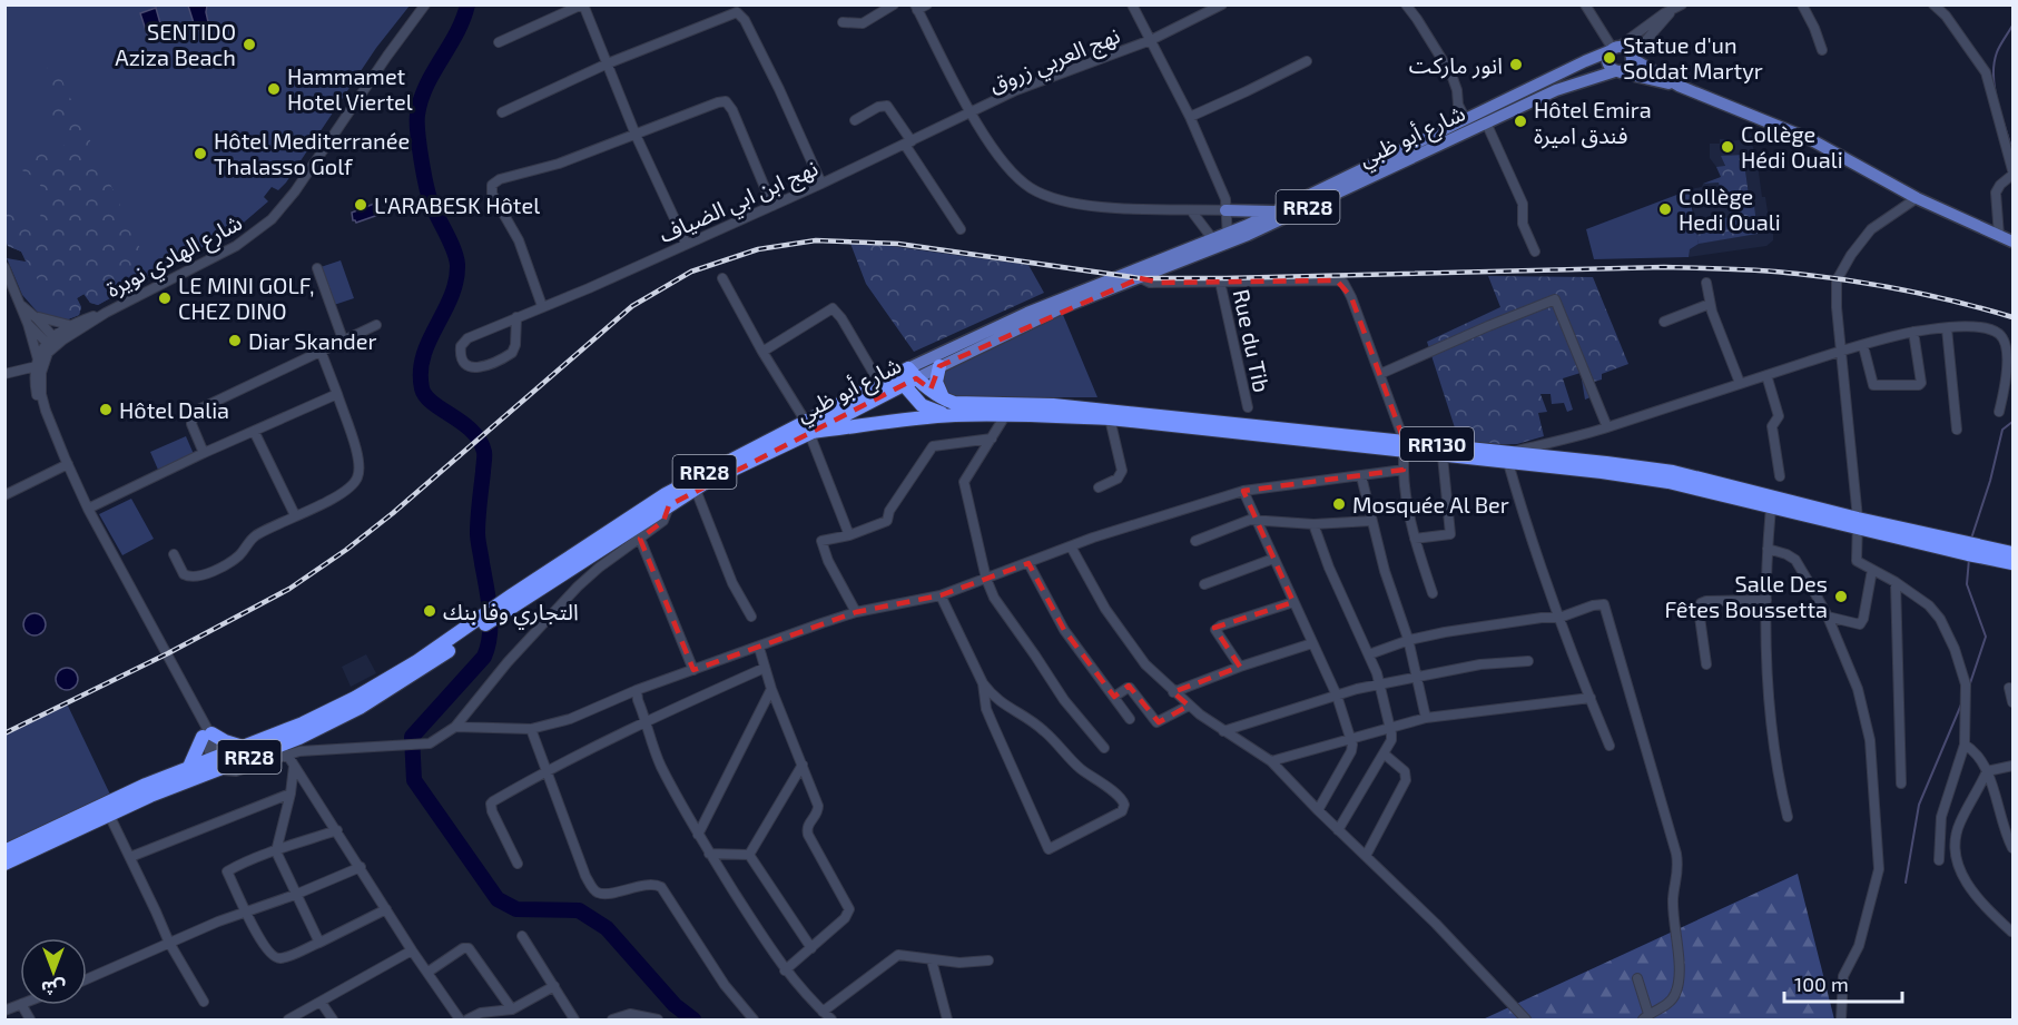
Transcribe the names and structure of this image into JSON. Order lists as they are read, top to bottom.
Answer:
{
  "streets": {
    "highway": ["شارع أبو ظبي", "RR28", "RR130"],
    "street": [
      "نهج العربي زروق",
      "نهج ابن ابي الضياف",
      "شارع الهادي نويرة",
      "Rue du Tib"
    ]
  },
  "crossings": [
    ["نهج العربي زروق", "نهج ابن ابي الضياف"],
    ["شارع أبو ظبي", "RR28"],
    ["شارع أبو ظبي", "RR130"]
  ],
  "places": [
    "SENTIDO Aziza Beach",
    "Statue d'un Soldat Martyr",
    "انور ماركت",
    "Hammamet Hotel Viertel",
    "Hôtel Emira فندق اميرة",
    "Collège Hédi Ouali",
    "Hôtel Mediterranée Thalasso Golf",
    "L'ARABESK Hôtel",
    "Collège Hedi Ouali",
    "LE MINI GOLF, CHEZ DINO",
    "Diar Skander",
    "Hôtel Dalia",
    "Mosquée Al Ber",
    "Salle Des Fêtes Boussetta",
    "التجاري وفا بنك"
  ],
  "scale_bar": "100 m",
  "north": "bottom"
}
